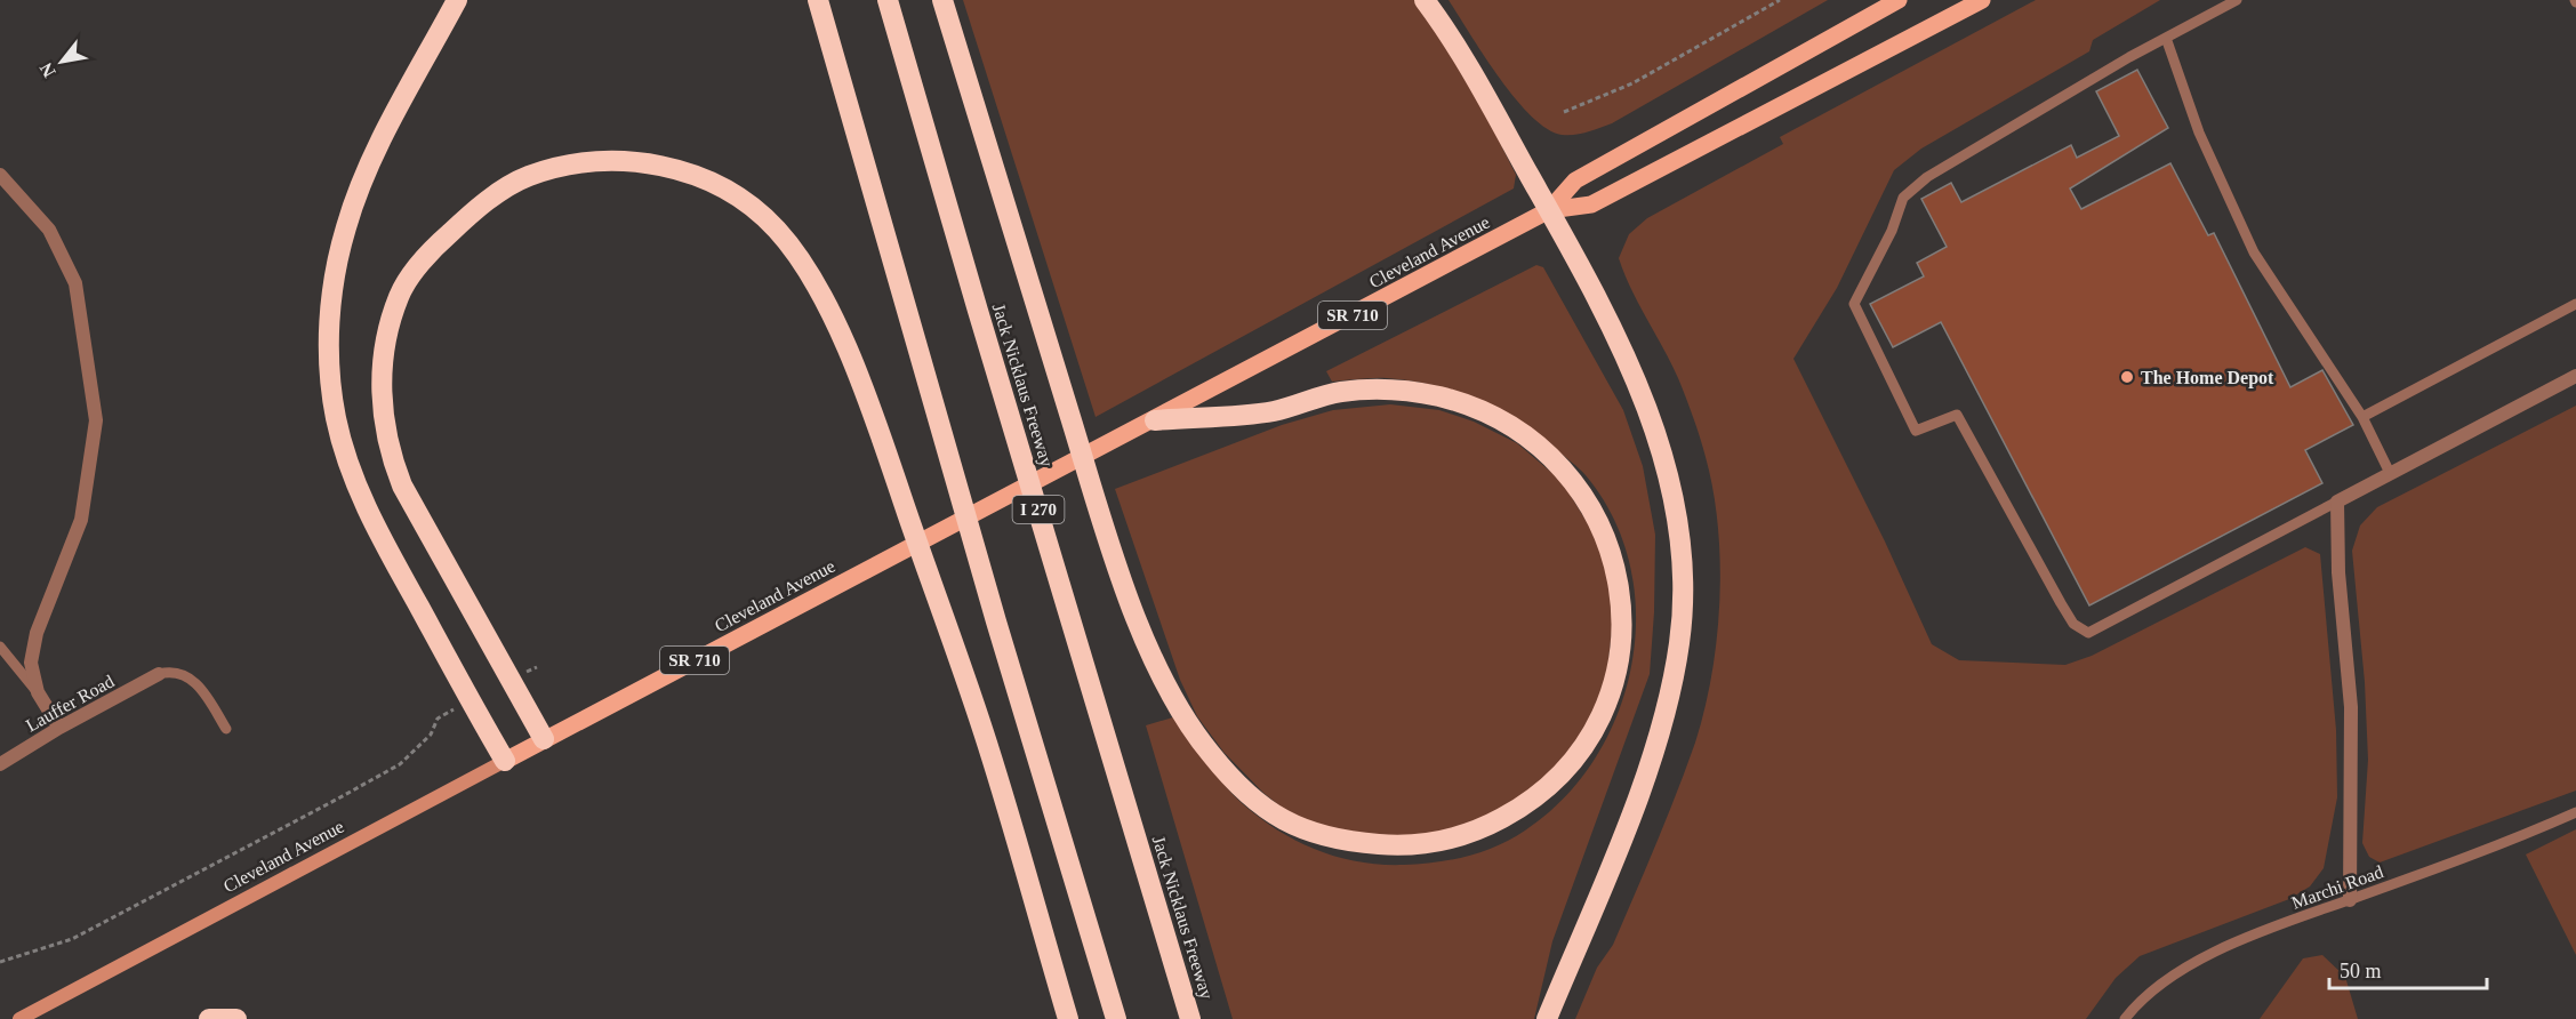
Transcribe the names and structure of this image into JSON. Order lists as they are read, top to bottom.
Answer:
{
  "streets": {
    "highway": ["Jack Nicklaus Freeway", "I 270"],
    "main road": ["Cleveland Avenue", "SR 710"],
    "street": ["Lauffer Road"],
    "lane": ["Marchi Road"]
  },
  "places": ["The Home Depot"],
  "scale_bar": "50 m",
  "north": "bottom left"
}
